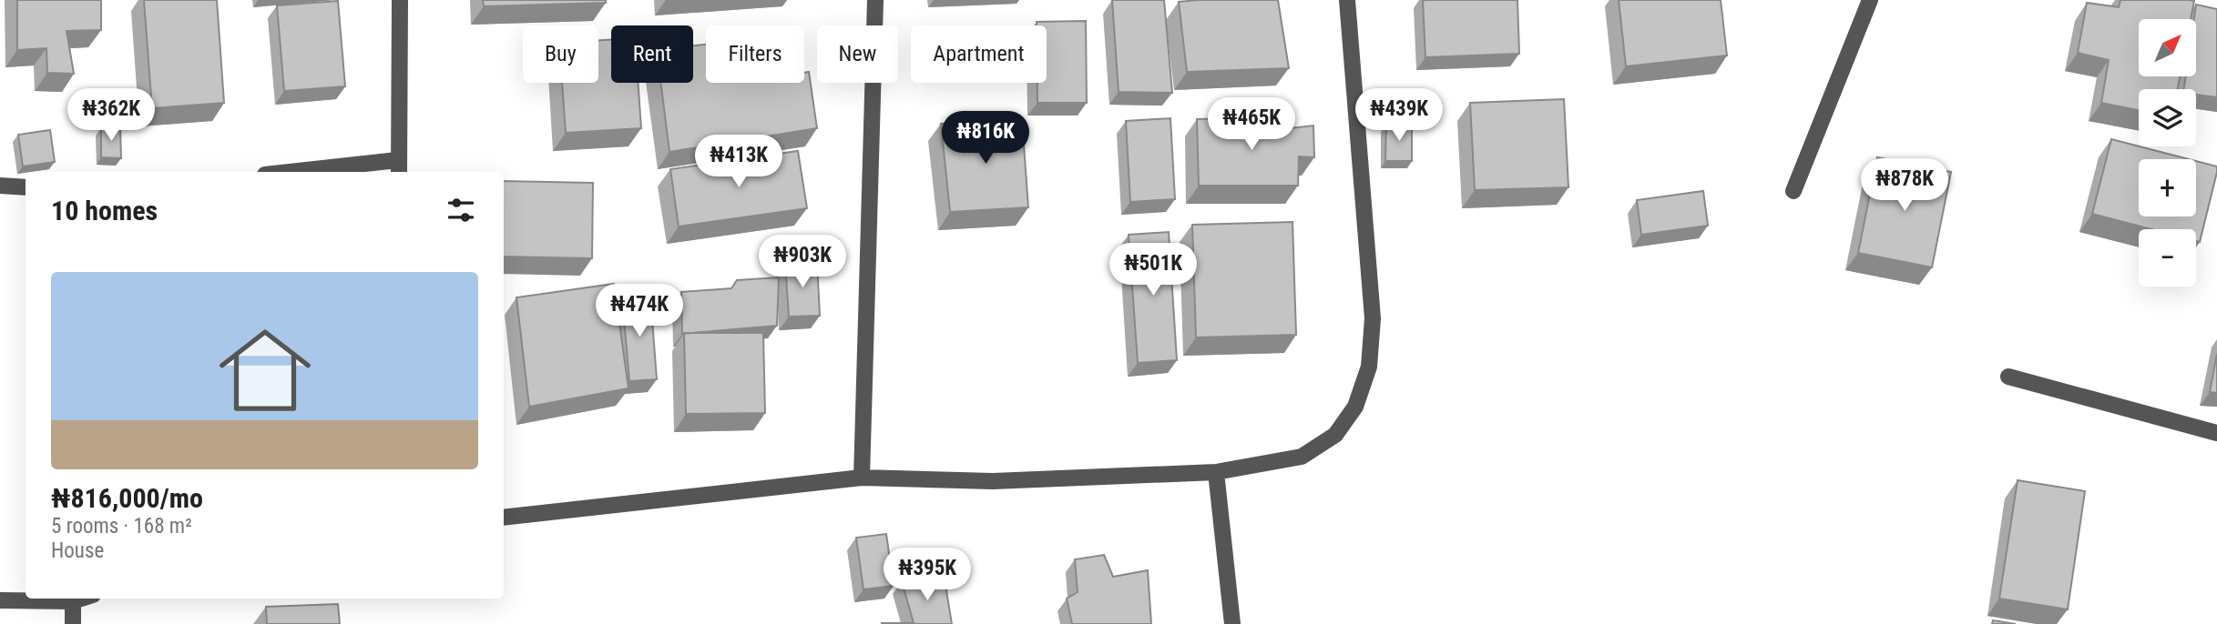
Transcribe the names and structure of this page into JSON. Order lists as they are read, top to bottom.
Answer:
{
  "north": "top right",
  "page": {
    "map_buttons": ["+", "−"],
    "chip": [
      "Buy",
      "Rent",
      "Filters",
      "New",
      "Apartment"
    ],
    "price": [
      "₦362K",
      "₦439K",
      "₦465K",
      "₦816K",
      "₦413K",
      "₦878K",
      "₦903K",
      "₦501K",
      "₦474K",
      "₦395K"
    ],
    "heading": "10 homes",
    "list": [
      {
        "name": "₦816,000/mo",
        "note": "5 rooms · 168 m² · House"
      }
    ]
  }
}
